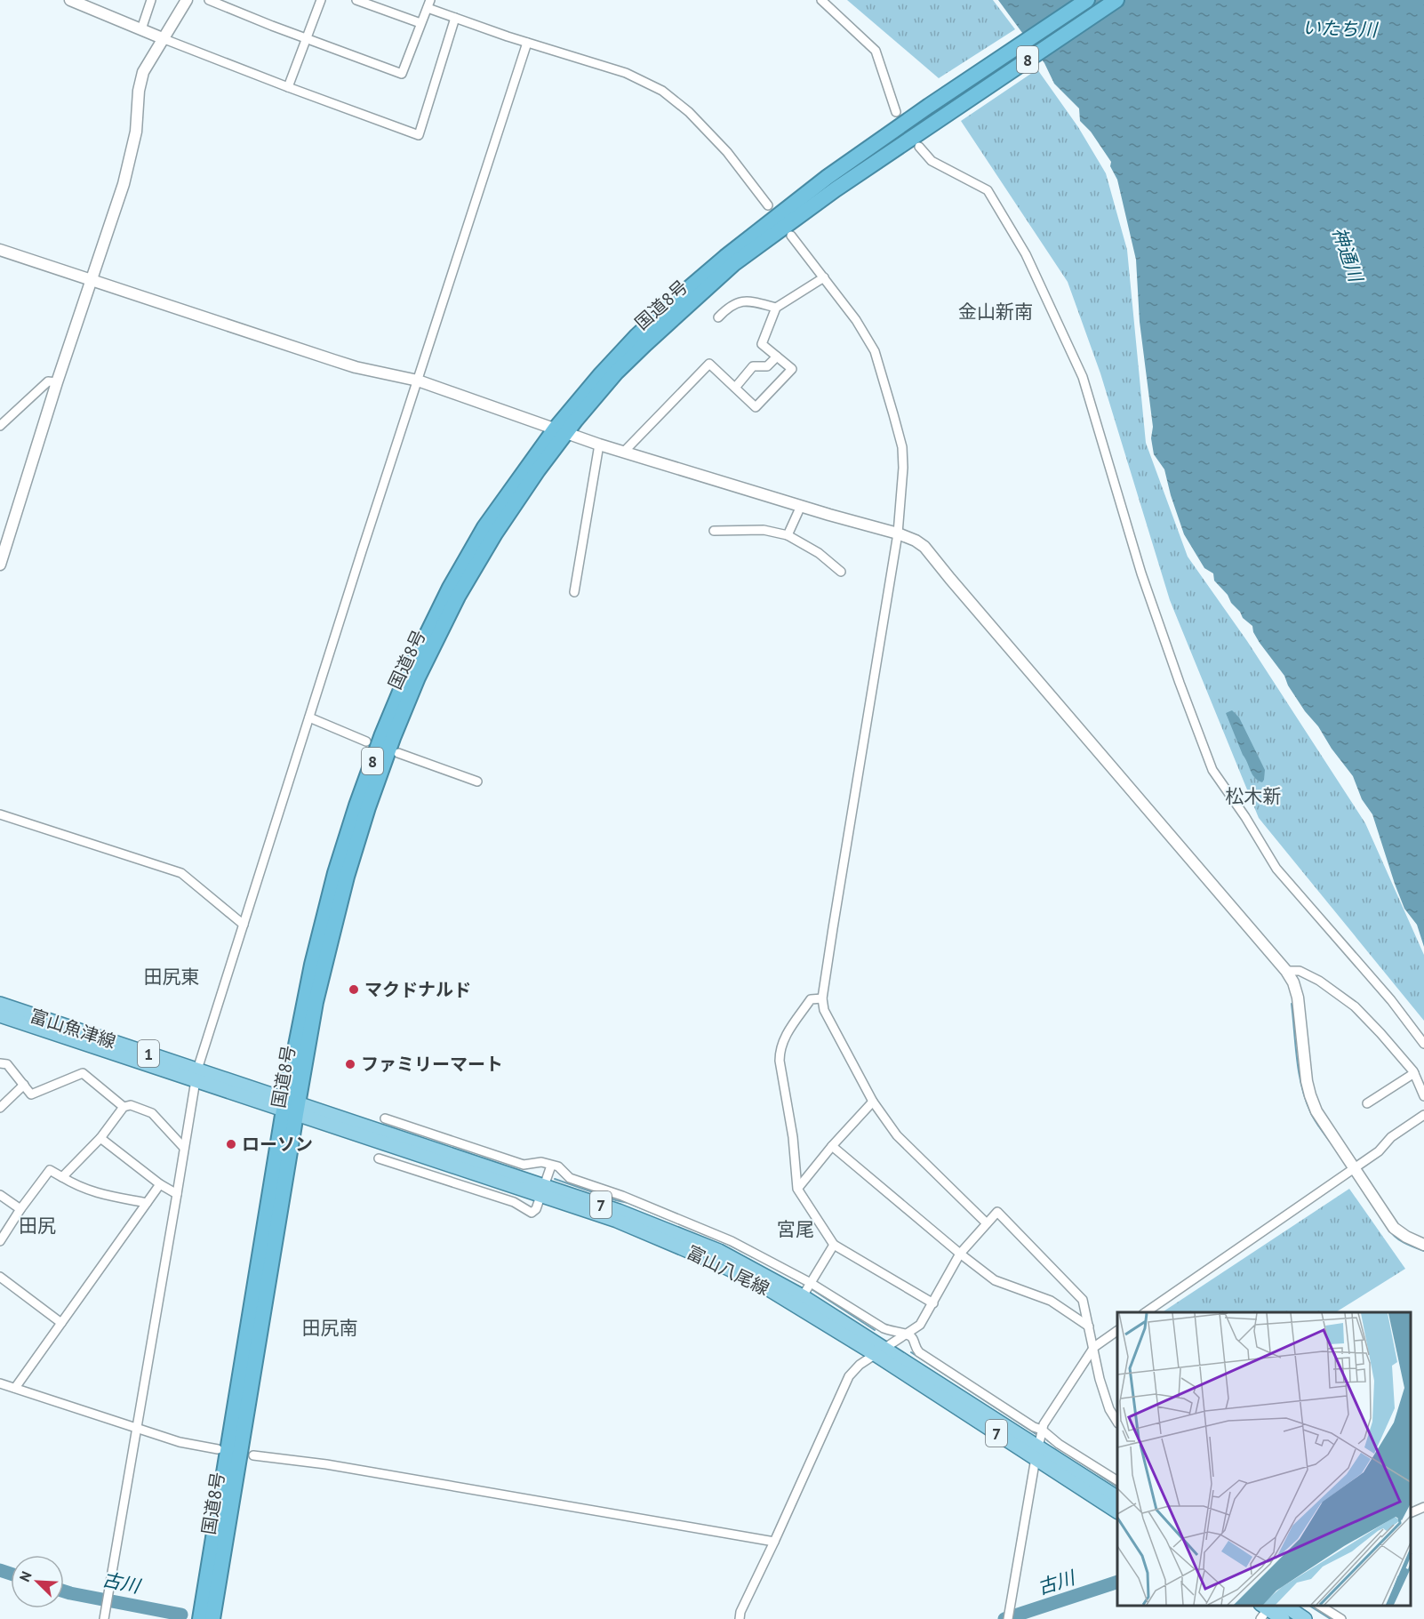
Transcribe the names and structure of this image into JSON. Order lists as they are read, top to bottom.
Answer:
{
  "streets": {
    "highway": ["8", "国道8号"],
    "main road": [
      "富山魚津線",
      "1",
      "7",
      "富山八尾線"
    ]
  },
  "crossings": [
    ["国道8号", "富山魚津線"],
    ["国道8号", "富山八尾線"],
    ["富山魚津線", "富山八尾線"]
  ],
  "districts": [
    "金山新南",
    "松木新",
    "田尻東",
    "田尻",
    "宮尾",
    "田尻南"
  ],
  "water": ["いたち川", "神通川", "古川"],
  "places": ["マクドナルド", "ファミリーマート", "ローソン"],
  "north": "top left"
}
